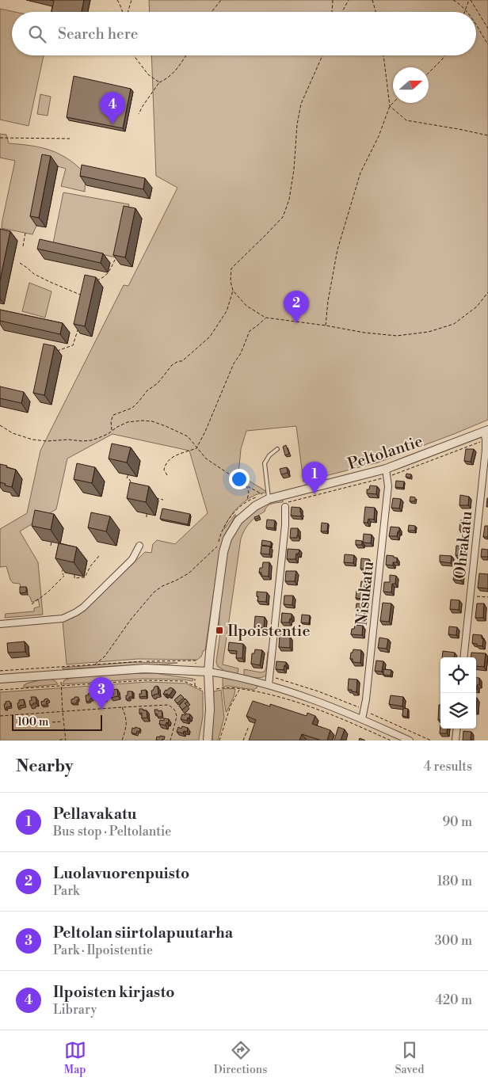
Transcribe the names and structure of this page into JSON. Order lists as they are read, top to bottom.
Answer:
{
  "streets": {
    "street": ["Peltolantie", "Ohrakatu", "Nisukatu"]
  },
  "crossings": [
    ["Peltolantie", "Ohrakatu"],
    ["Peltolantie", "Nisukatu"]
  ],
  "places": {
    "transit": ["Ilpoistentie"]
  },
  "scale_bar": "100 m",
  "north": "right",
  "page": {
    "search": "Search here",
    "pins": [
      "4",
      "2",
      "1",
      "3"
    ],
    "scale": "100 m",
    "heading": ["Nearby", "4 results"],
    "list": [
      {
        "mark": "1",
        "name": "Pellavakatu",
        "note": "Bus stop · Peltolantie",
        "value": "90 m"
      },
      {
        "mark": "2",
        "name": "Luolavuorenpuisto",
        "note": "Park",
        "value": "180 m"
      },
      {
        "mark": "3",
        "name": "Peltolan siirtolapuutarha",
        "note": "Park · Ilpoistentie",
        "value": "300 m"
      },
      {
        "mark": "4",
        "name": "Ilpoisten kirjasto",
        "note": "Library",
        "value": "420 m"
      }
    ],
    "nav": ["Map", "Directions", "Saved"]
  }
}
